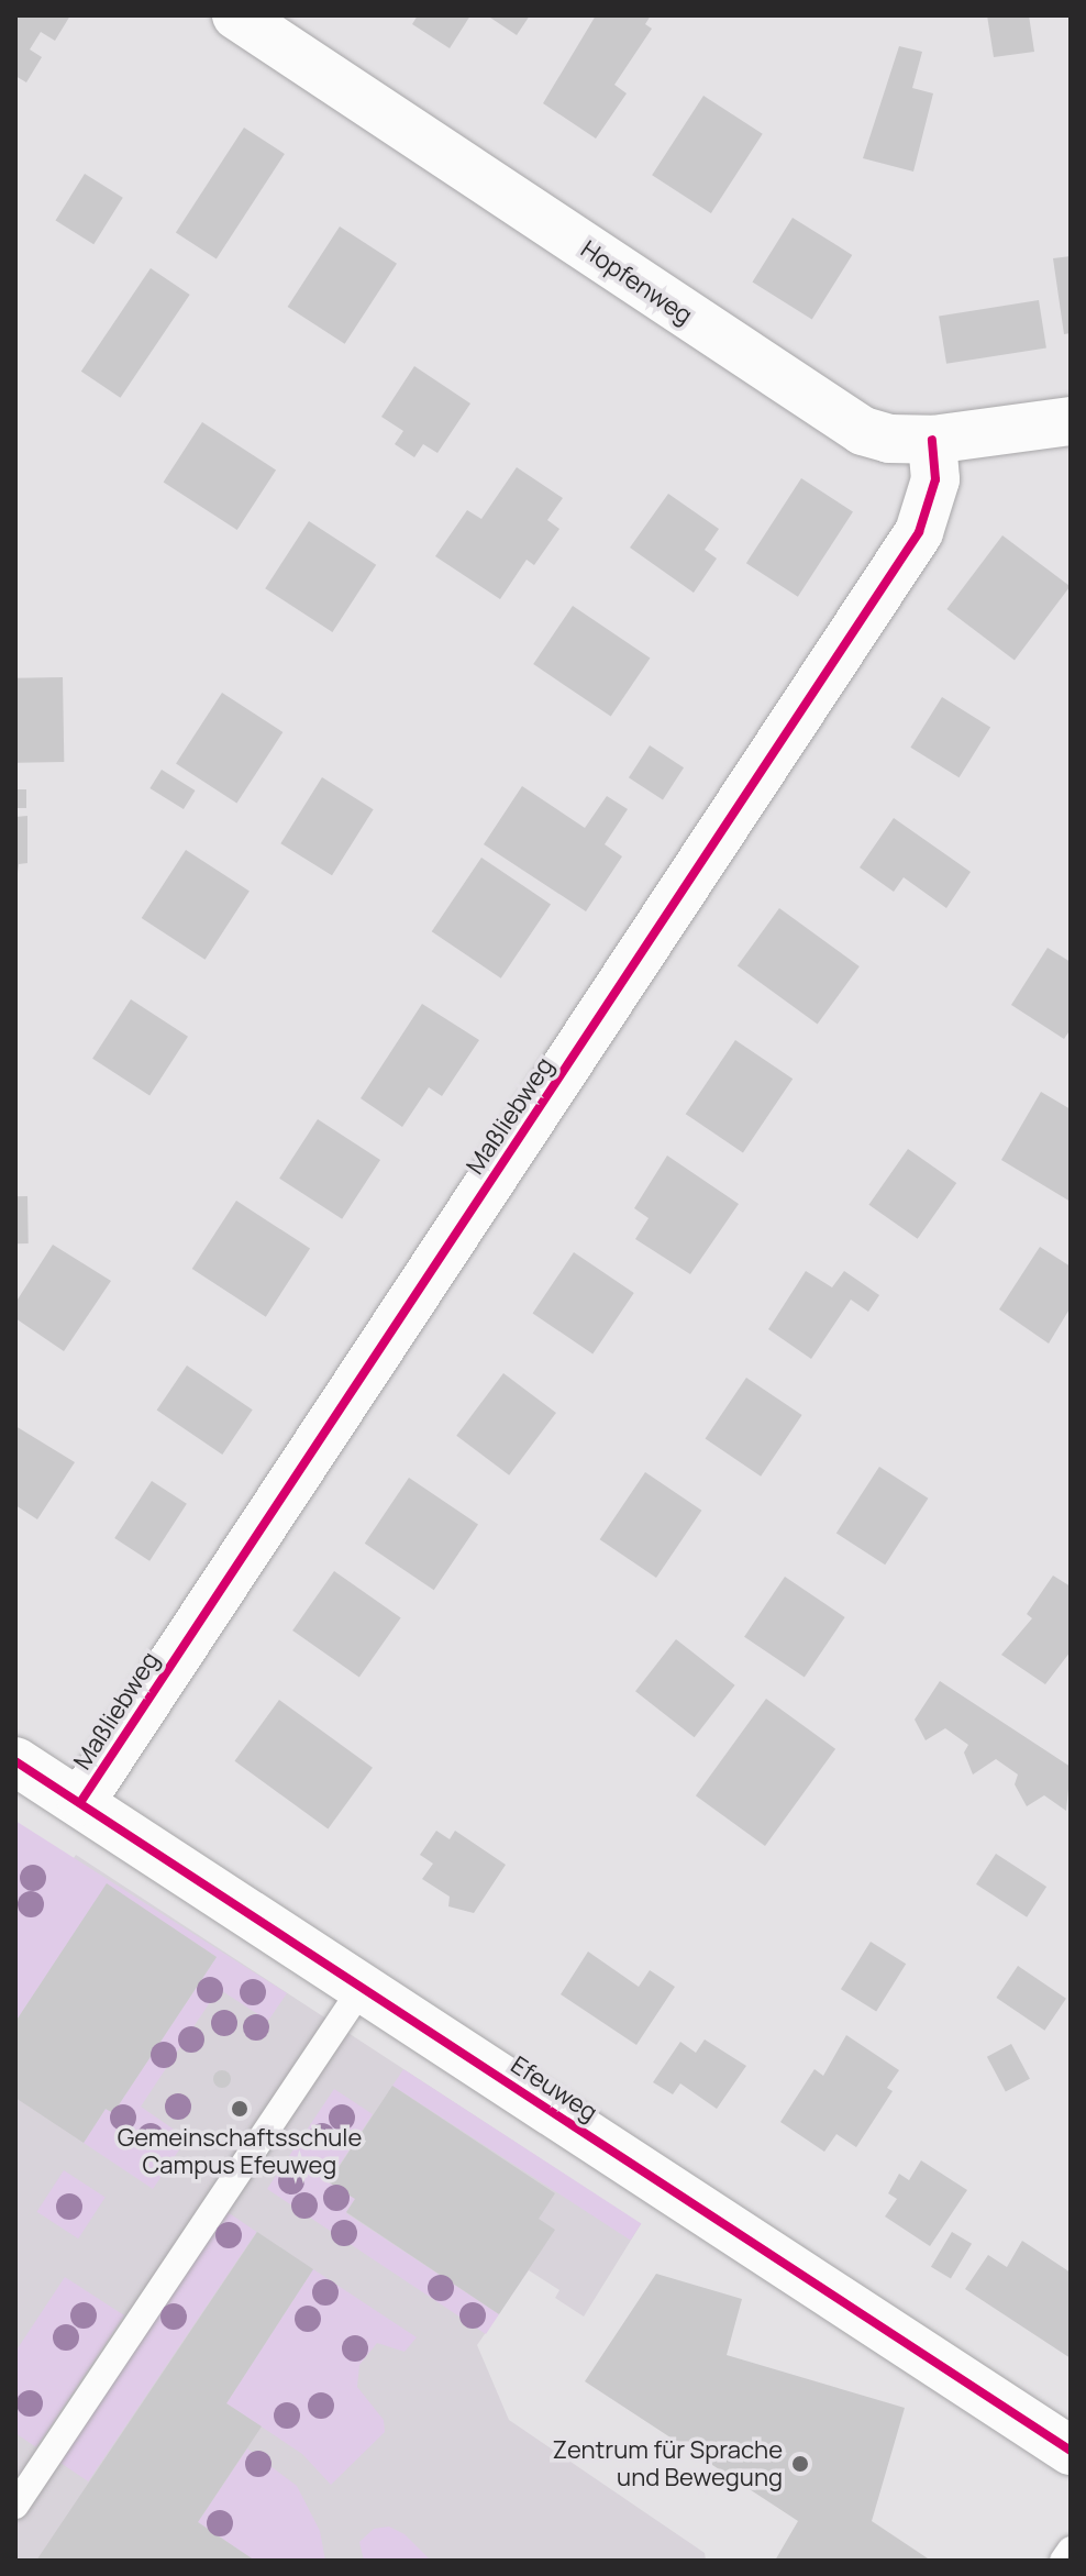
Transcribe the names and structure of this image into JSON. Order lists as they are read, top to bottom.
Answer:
{
  "streets": {
    "street": ["Hopfenweg", "Maßliebweg", "Efeuweg"]
  },
  "crossings": [
    ["Hopfenweg", "Maßliebweg"],
    ["Maßliebweg", "Efeuweg"]
  ],
  "places": ["Gemeinschaftsschule Campus Efeuweg", "Zentrum für Sprache und Bewegung"]
}
